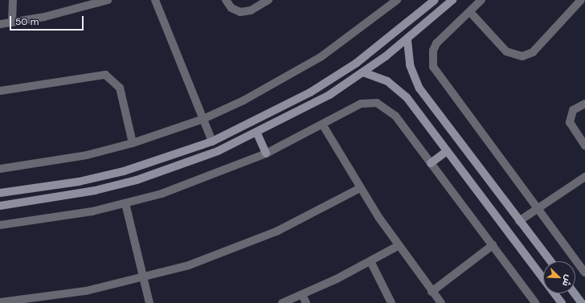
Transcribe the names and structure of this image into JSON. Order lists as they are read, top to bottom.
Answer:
{
  "scale_bar": "50 m",
  "north": "bottom right"
}
